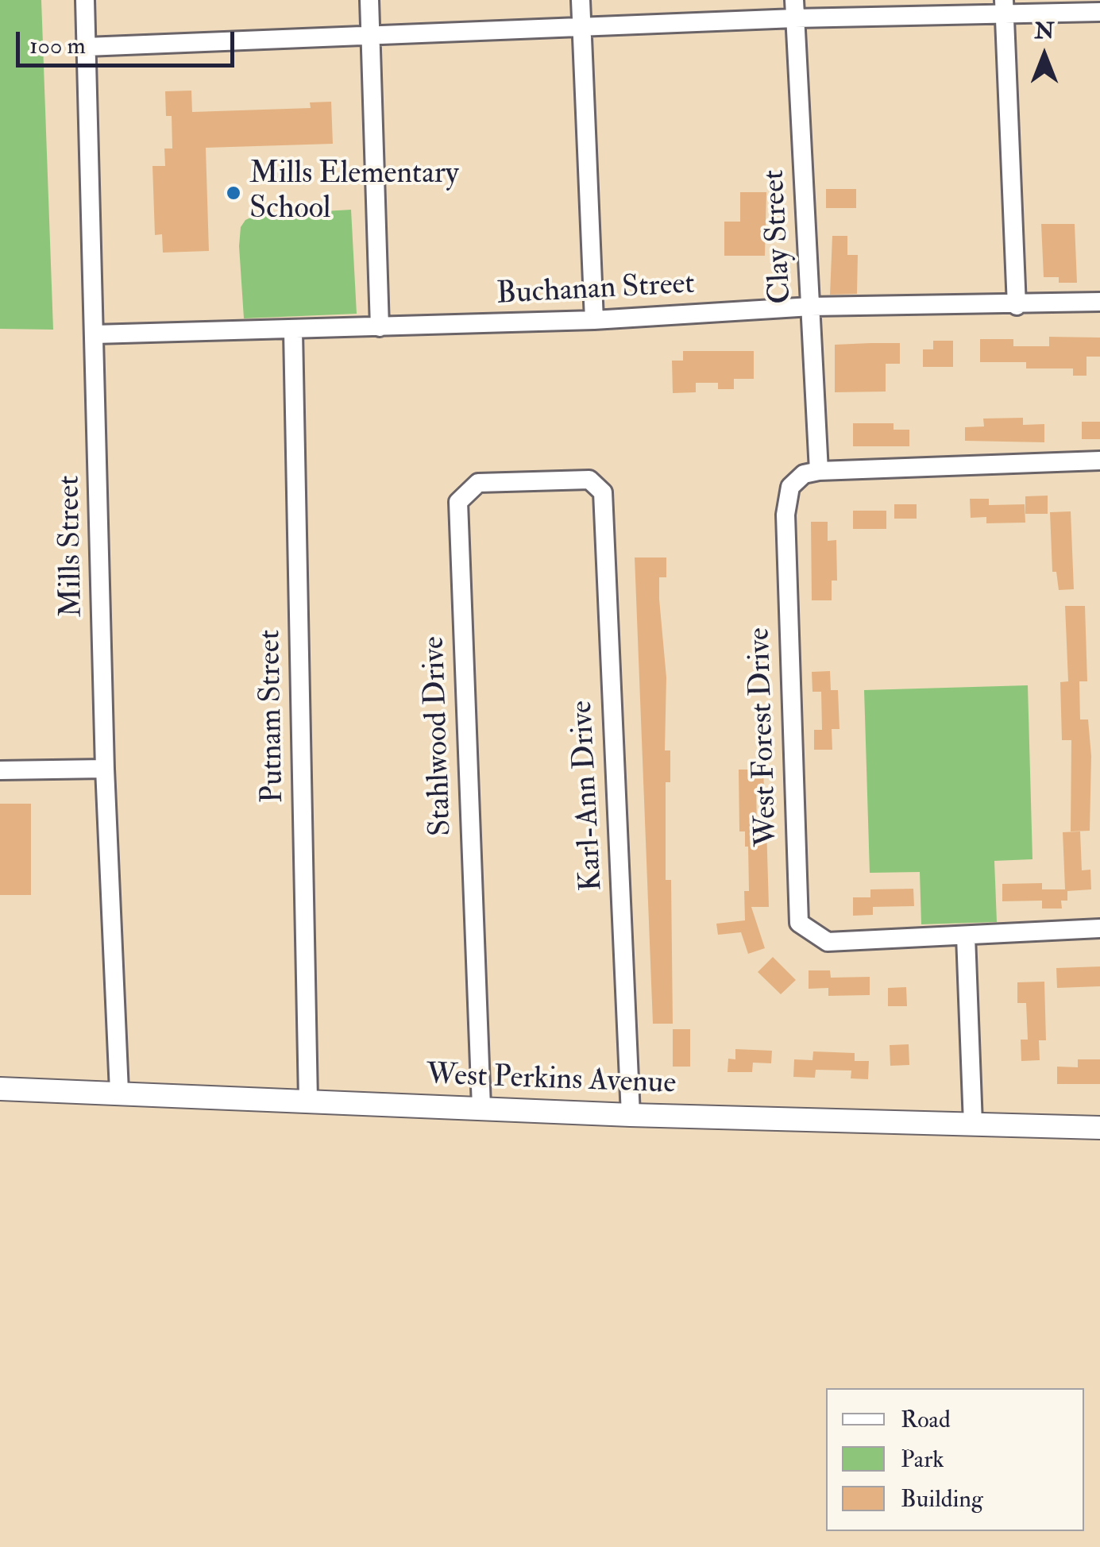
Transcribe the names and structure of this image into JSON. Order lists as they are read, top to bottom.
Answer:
{
  "streets": {
    "main road": ["West Perkins Avenue"],
    "street": [
      "Clay Street",
      "Buchanan Street",
      "Mills Street",
      "Putnam Street",
      "Stahlwood Drive",
      "West Forest Drive",
      "Karl-Ann Drive"
    ]
  },
  "crossings": [
    ["Clay Street", "Buchanan Street"],
    ["Clay Street", "West Forest Drive"],
    ["Buchanan Street", "Mills Street"],
    ["Buchanan Street", "Putnam Street"],
    ["Mills Street", "West Perkins Avenue"],
    ["Putnam Street", "West Perkins Avenue"],
    ["Stahlwood Drive", "Karl-Ann Drive"],
    ["Stahlwood Drive", "West Perkins Avenue"],
    ["Karl-Ann Drive", "West Perkins Avenue"]
  ],
  "places": ["Mills Elementary School"],
  "legend": ["Road", "Park", "Building"],
  "scale_bar": "100 m",
  "north": "top"
}
